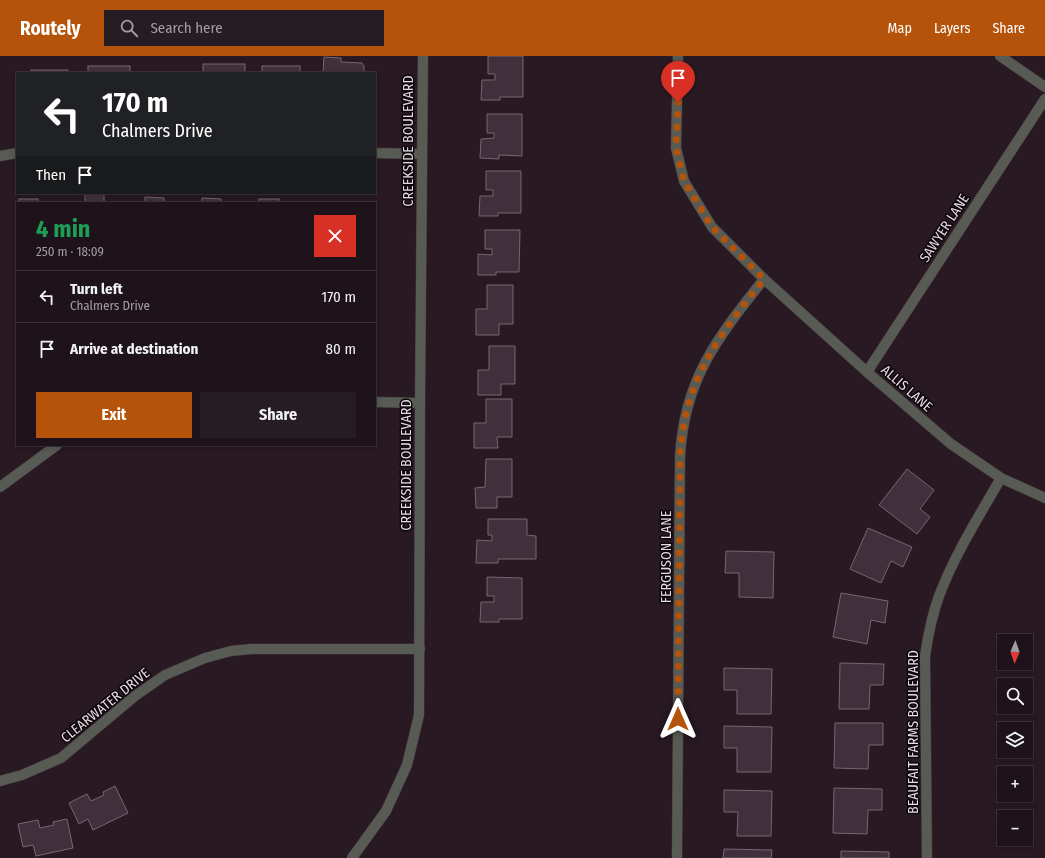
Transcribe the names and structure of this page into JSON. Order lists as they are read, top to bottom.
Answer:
{
  "streets": {
    "street": [
      "CREEKSIDE BOULEVARD",
      "SAWYER LANE",
      "ALLIS LANE",
      "FERGUSON LANE",
      "CLEARWATER DRIVE",
      "BEAUFAIT FARMS BOULEVARD"
    ]
  },
  "crossings": [
    ["CREEKSIDE BOULEVARD", "CLEARWATER DRIVE"],
    ["SAWYER LANE", "ALLIS LANE"],
    ["ALLIS LANE", "FERGUSON LANE"],
    ["ALLIS LANE", "BEAUFAIT FARMS BOULEVARD"]
  ],
  "north": "bottom",
  "page": {
    "header": "Routely",
    "search": "Search here",
    "nav": ["Map", "Layers", "Share"],
    "turn": ["170 m", "Chalmers Drive"],
    "then": "Then",
    "heading": ["4 min", "250 m · 18:09"],
    "list": [
      {
        "name": "Turn left",
        "note": "Chalmers Drive",
        "value": "170 m"
      },
      {
        "name": "Arrive at destination",
        "value": "80 m"
      }
    ],
    "buttons": ["Exit", "Share"],
    "map_buttons": ["+", "−"]
  }
}
